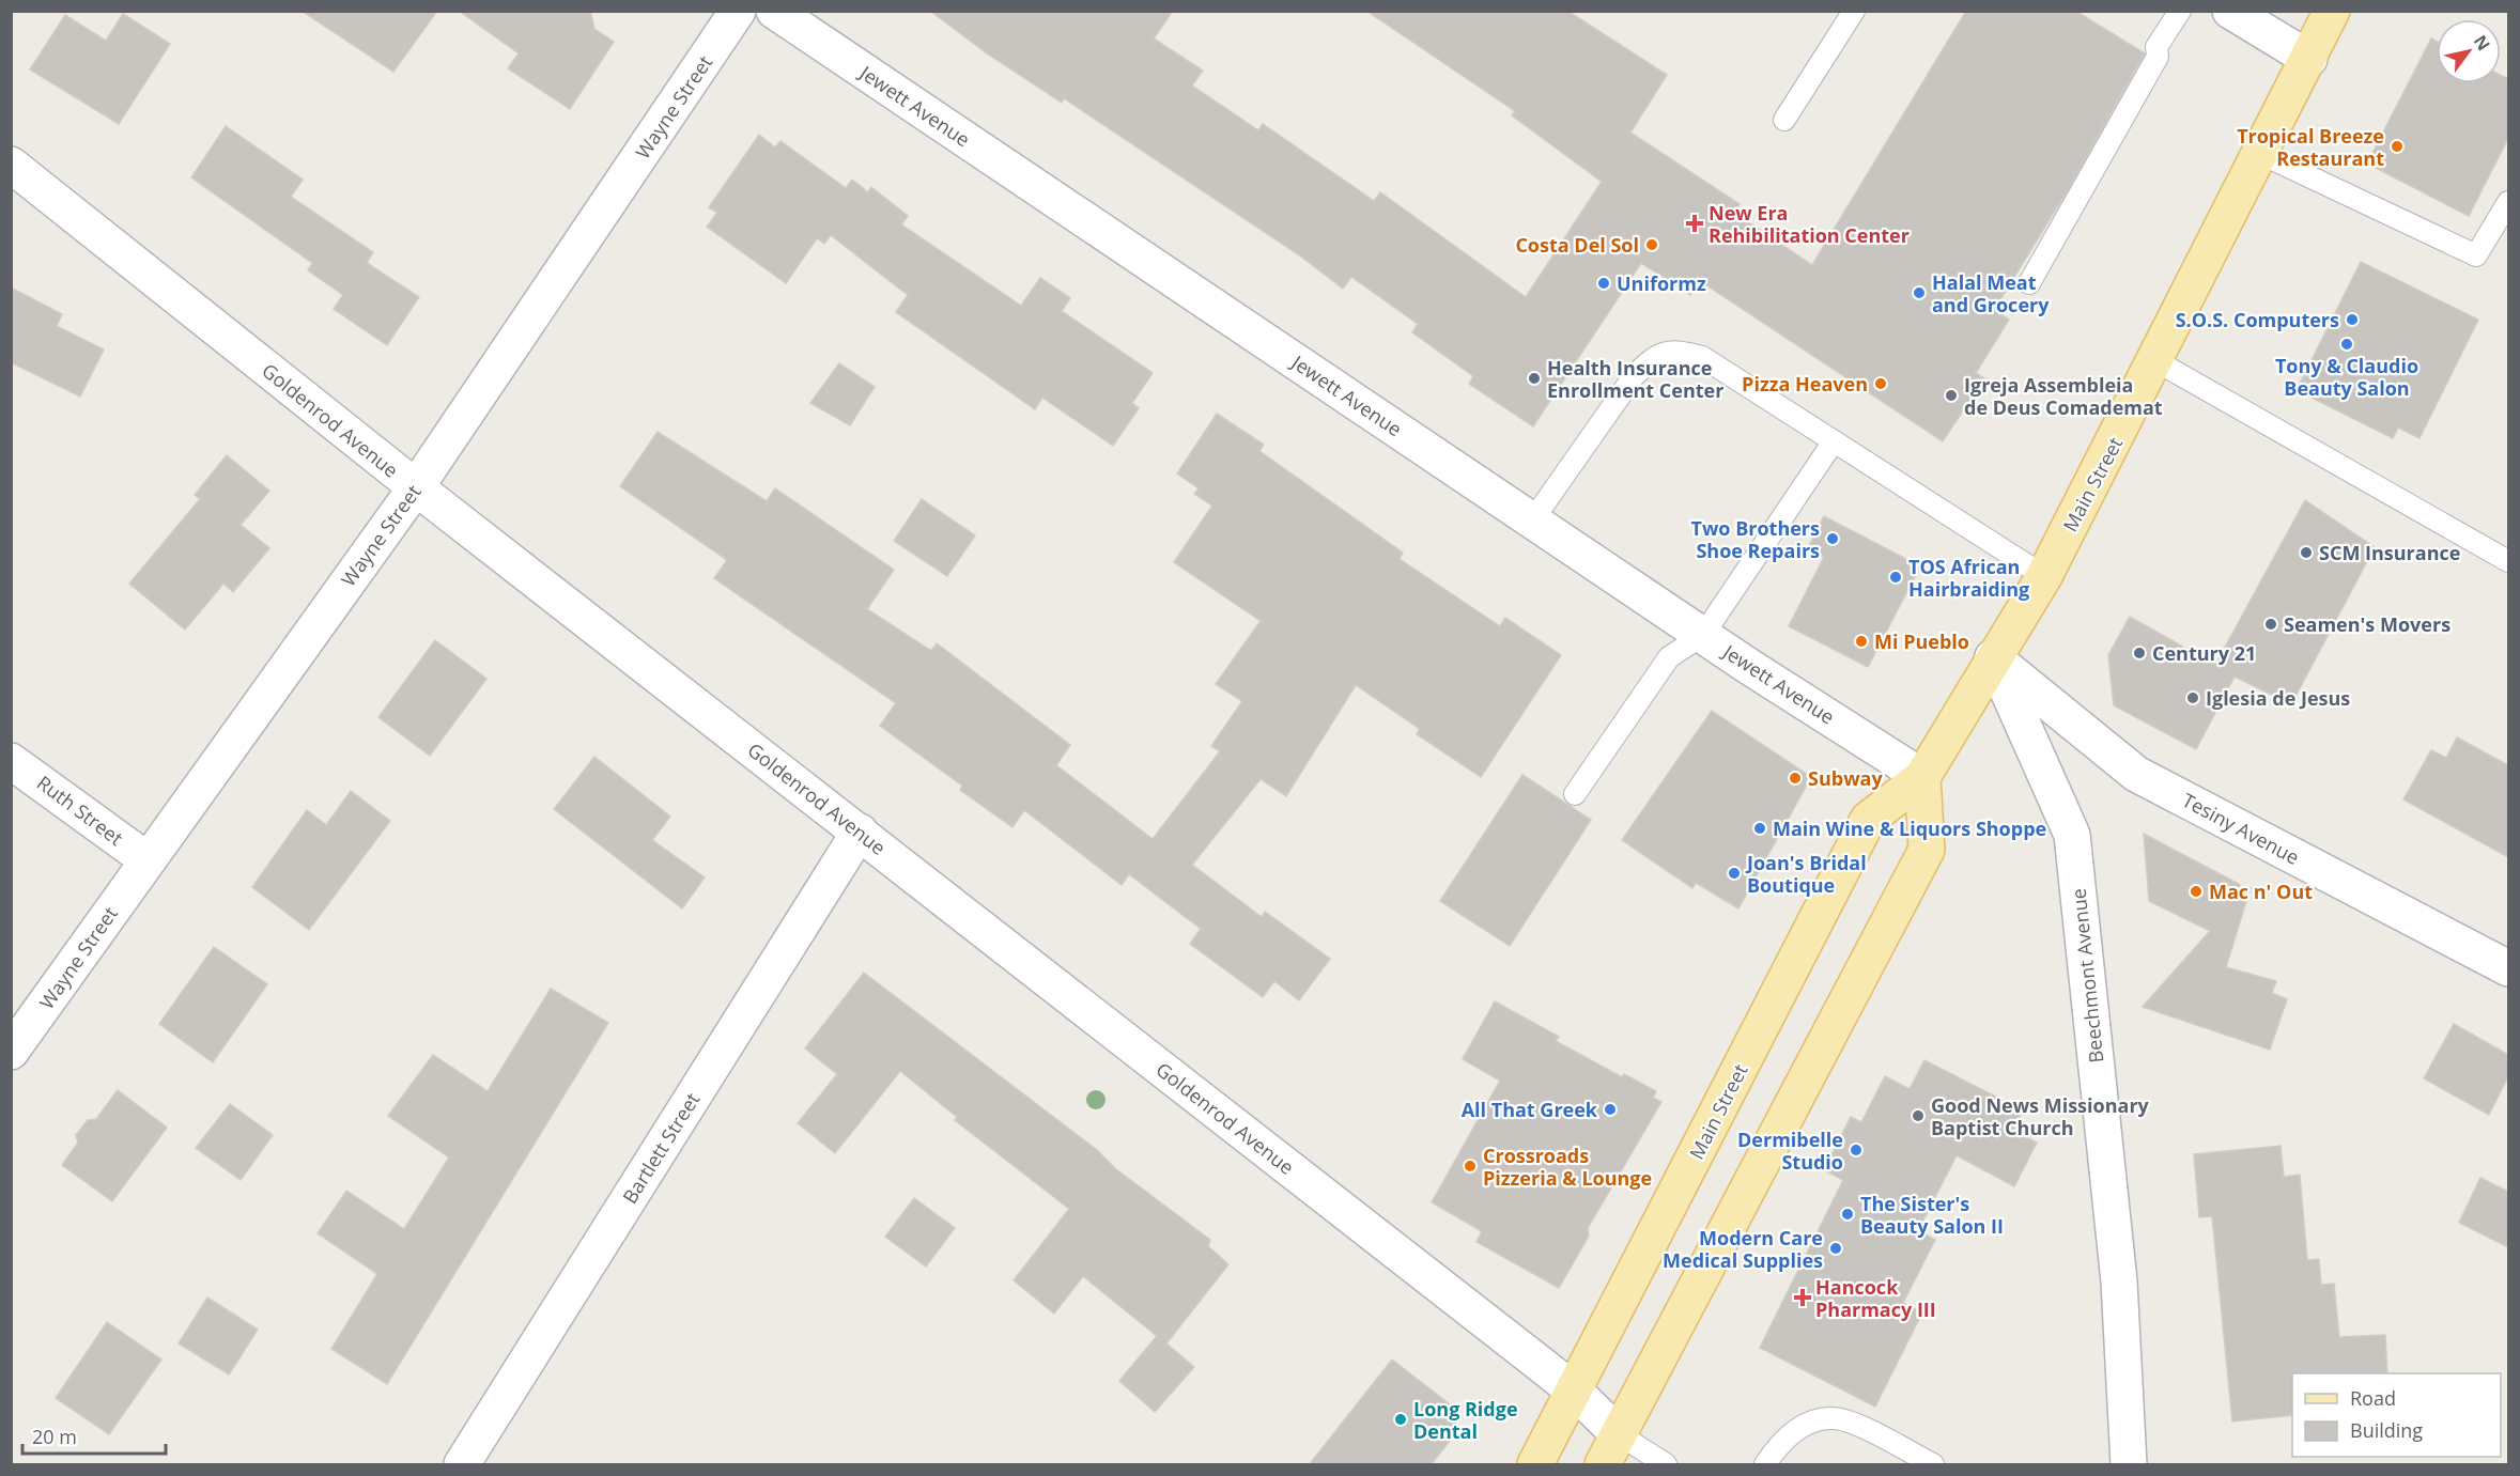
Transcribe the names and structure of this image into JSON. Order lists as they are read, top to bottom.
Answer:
{
  "streets": {
    "main road": ["Main Street"],
    "street": [
      "Jewett Avenue",
      "Wayne Street",
      "Goldenrod Avenue",
      "Ruth Street",
      "Tesiny Avenue",
      "Beechmont Avenue",
      "Bartlett Street"
    ]
  },
  "crossings": [
    ["Jewett Avenue", "Main Street"],
    ["Wayne Street", "Goldenrod Avenue"],
    ["Wayne Street", "Ruth Street"],
    ["Goldenrod Avenue", "Main Street"],
    ["Goldenrod Avenue", "Bartlett Street"],
    ["Main Street", "Tesiny Avenue"],
    ["Main Street", "Beechmont Avenue"],
    ["Tesiny Avenue", "Beechmont Avenue"]
  ],
  "places": {
    "other": [
      "Tropical Breeze Restaurant",
      "Costa Del Sol",
      "Uniformz",
      "Halal Meat and Grocery",
      "S.O.S. Computers",
      "Tony & Claudio Beauty Salon",
      "Health Insurance Enrollment Center",
      "Pizza Heaven",
      "Igreja Assembleia de Deus Comademat",
      "Two Brothers Shoe Repairs",
      "SCM Insurance",
      "TOS African Hairbraiding",
      "Seamen's Movers",
      "Mi Pueblo",
      "Century 21",
      "Iglesia de Jesus",
      "Subway",
      "Main Wine & Liquors Shoppe",
      "Joan's Bridal Boutique",
      "Mac n' Out",
      "All That Greek",
      "Good News Missionary Baptist Church",
      "Dermibelle Studio",
      "Crossroads Pizzeria & Lounge",
      "The Sister's Beauty Salon II",
      "Modern Care Medical Supplies",
      "Long Ridge Dental"
    ],
    "health": ["New Era Rehibilitation Center", "Hancock Pharmacy III"]
  },
  "legend": ["Road", "Building"],
  "scale_bar": "20 m",
  "north": "top right"
}
